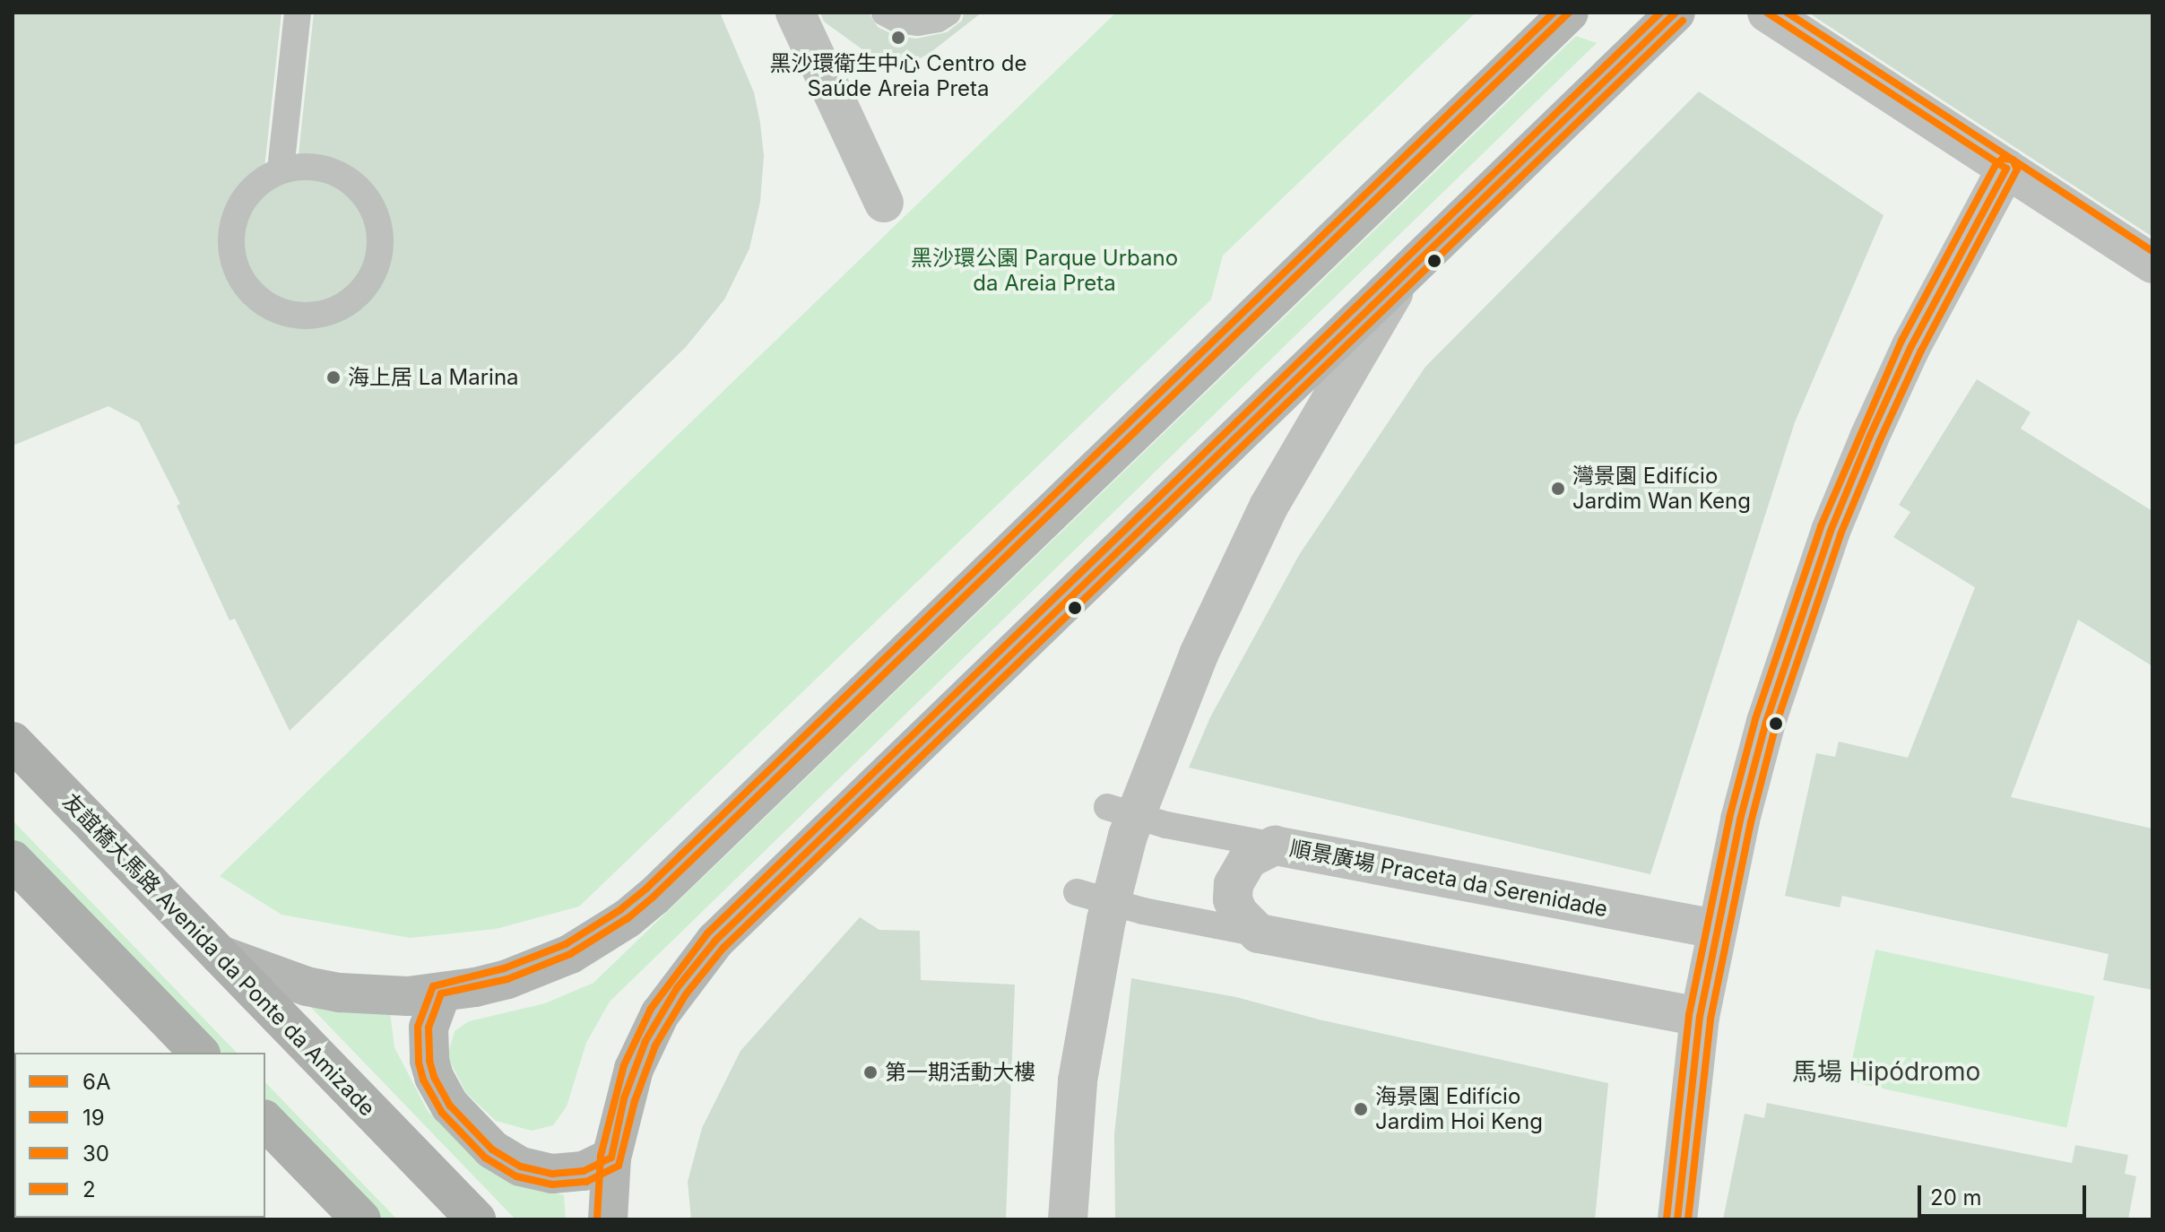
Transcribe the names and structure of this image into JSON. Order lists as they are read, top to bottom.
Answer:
{
  "streets": {
    "main road": ["友誼橋大馬路 Avenida da Ponte da Amizade"],
    "street": ["順景廣場 Praceta da Serenidade"]
  },
  "districts": ["馬場 Hipódromo"],
  "parks": ["黑沙環公園 Parque Urbano da Areia Preta"],
  "places": [
    "黑沙環衛生中心 Centro de Saúde Areia Preta",
    "海上居 La Marina",
    "灣景園 Edifício Jardim Wan Keng",
    "第一期活動大樓",
    "海景園 Edifício Jardim Hoi Keng"
  ],
  "lines": [
    "transit line 6A",
    "transit line 19",
    "transit line 30",
    "transit line 2"
  ],
  "legend": [
    "6A",
    "19",
    "30",
    "2"
  ],
  "scale_bar": "20 m"
}
